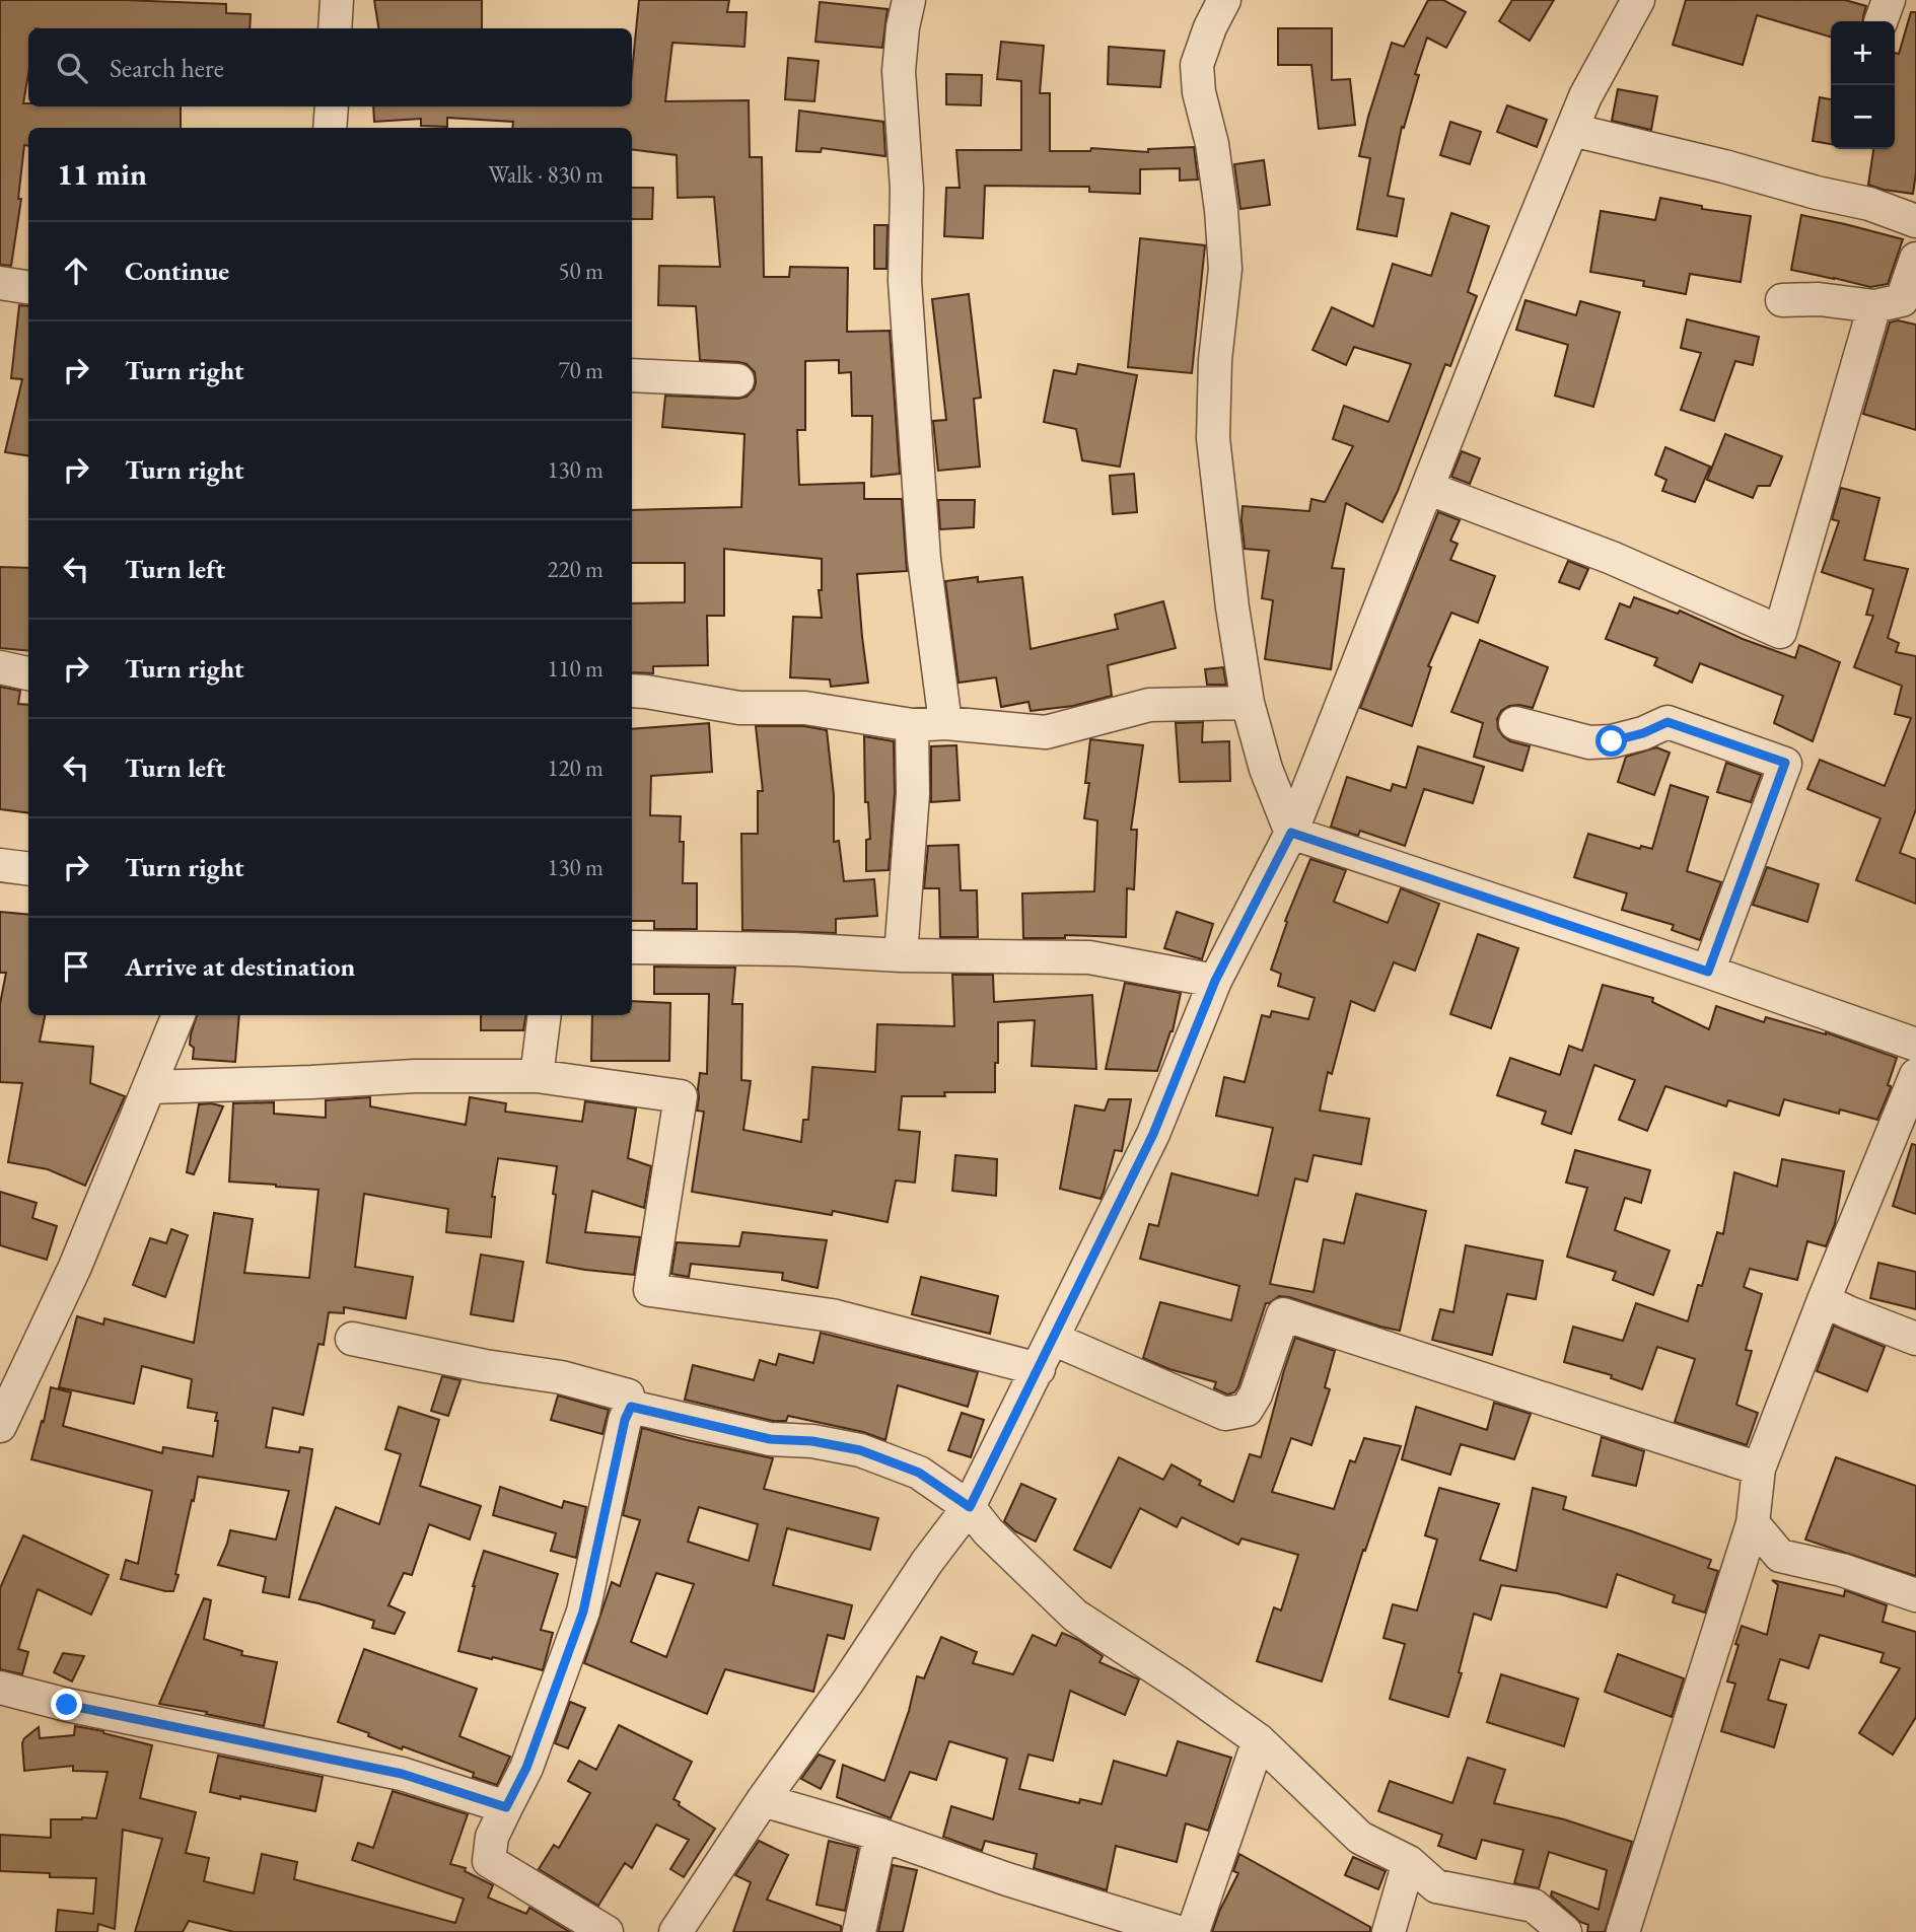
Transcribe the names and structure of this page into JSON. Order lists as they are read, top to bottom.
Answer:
{
  "page": {
    "map_buttons": ["+", "−"],
    "search": "Search here",
    "heading": ["11 min", "Walk · 830 m"],
    "list": [
      ["Continue", "50 m"],
      ["Turn right", "70 m"],
      ["Turn right", "130 m"],
      ["Turn left", "220 m"],
      ["Turn right", "110 m"],
      ["Turn left", "120 m"],
      ["Turn right", "130 m"],
      "Arrive at destination"
    ]
  }
}
